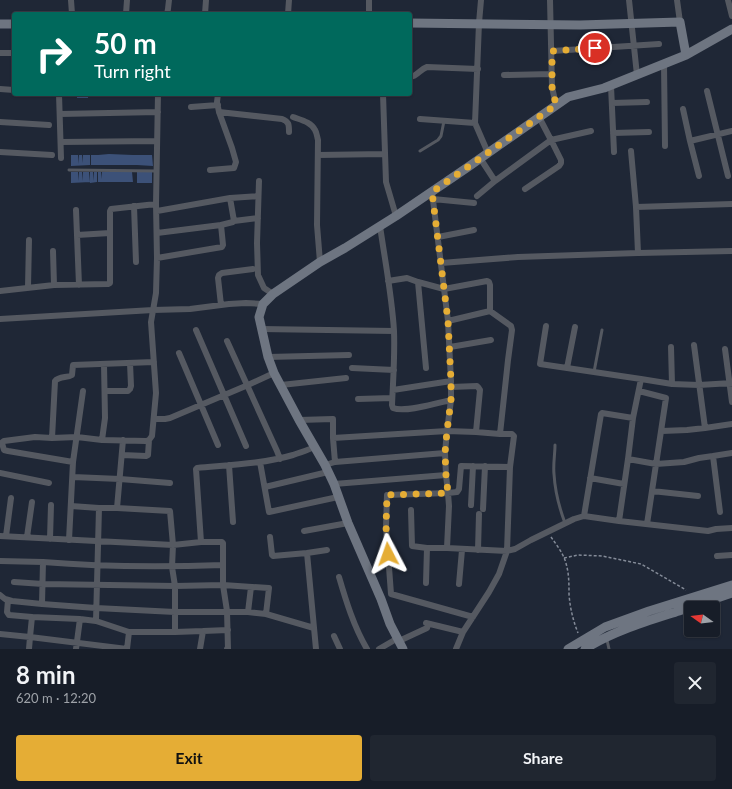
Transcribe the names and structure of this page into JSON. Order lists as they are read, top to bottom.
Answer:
{
  "north": "left",
  "page": {
    "turn": ["50 m", "Turn right"],
    "heading": ["8 min", "620 m · 12:20"],
    "buttons": ["Exit", "Share"]
  }
}
